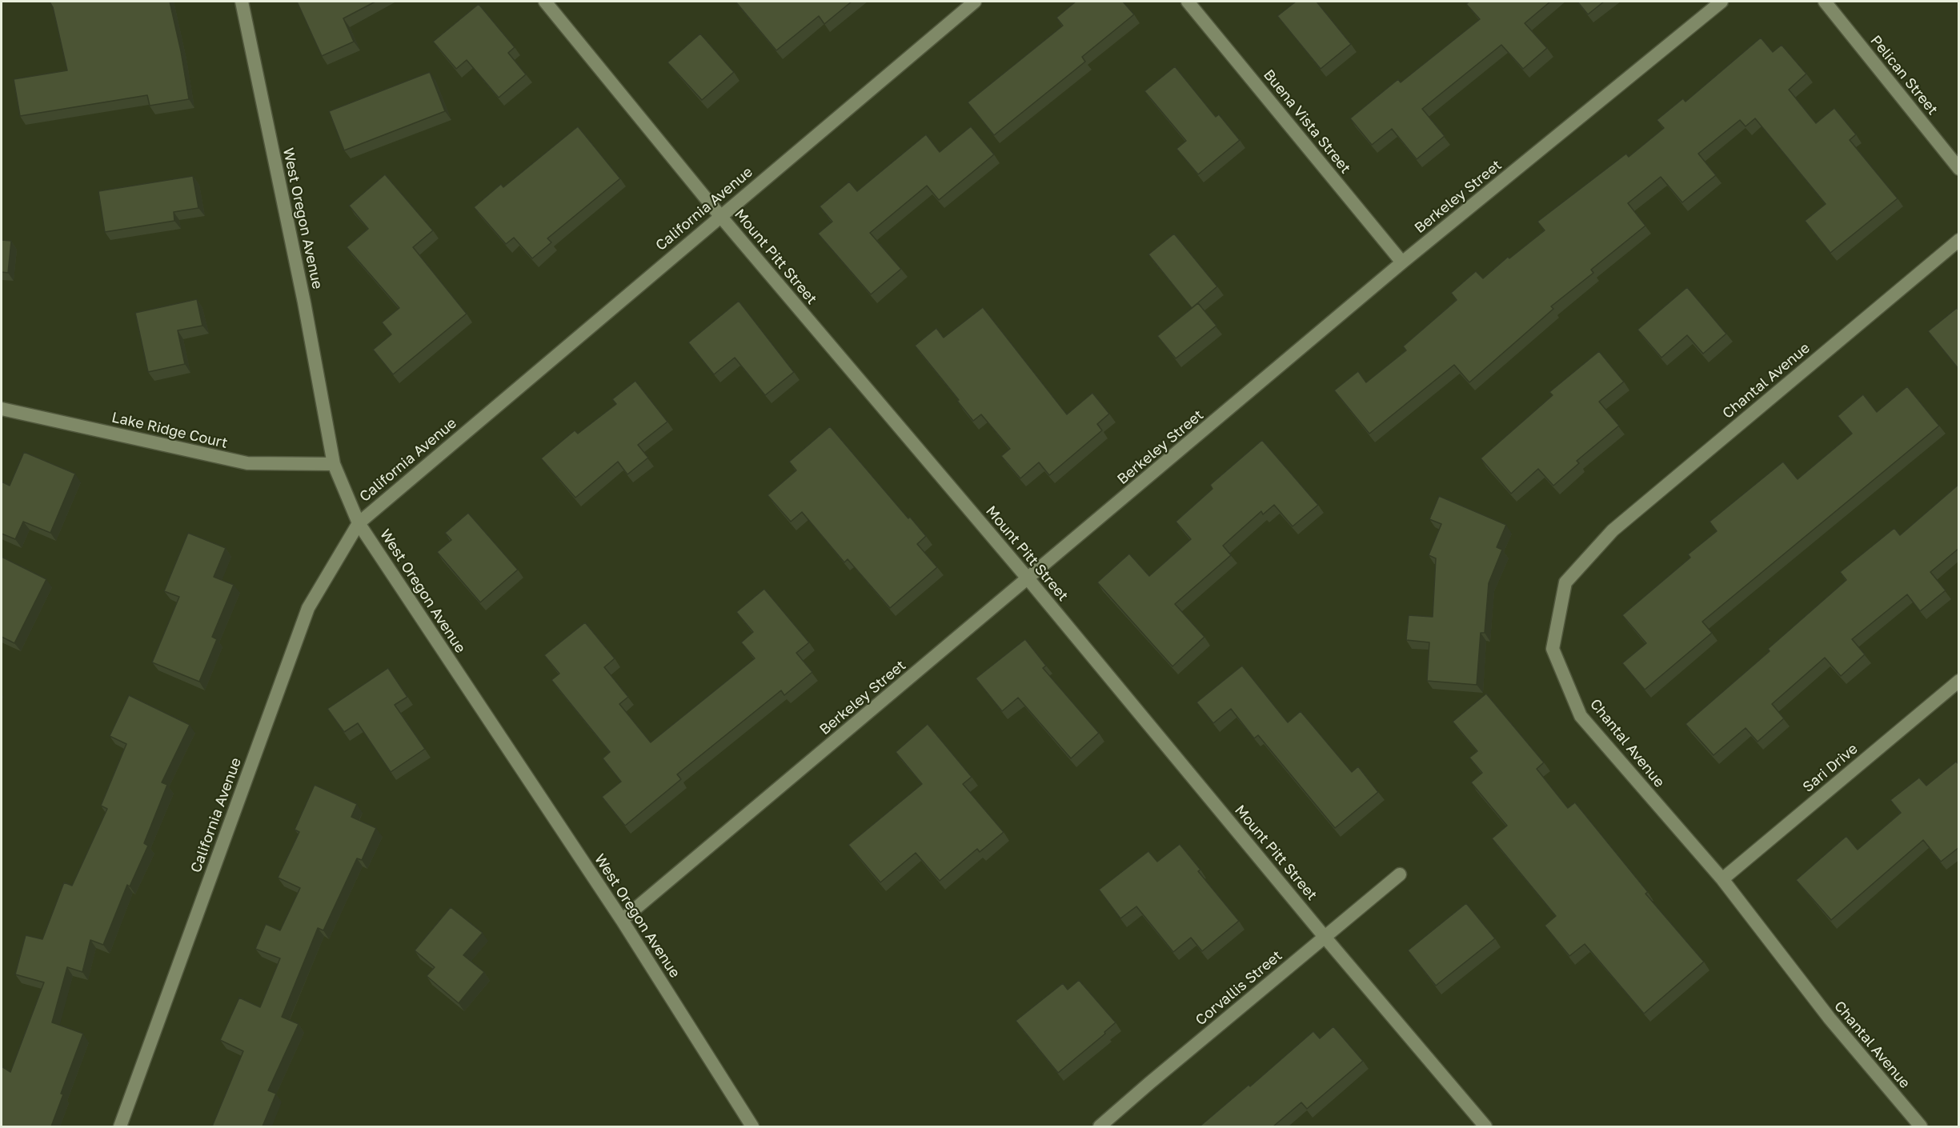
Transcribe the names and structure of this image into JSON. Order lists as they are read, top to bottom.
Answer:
{
  "streets": {
    "street": [
      "Pelican Street",
      "Buena Vista Street",
      "Berkeley Street",
      "California Avenue",
      "West Oregon Avenue",
      "Mount Pitt Street",
      "Chantal Avenue",
      "Lake Ridge Court",
      "Sari Drive",
      "Corvallis Street"
    ]
  },
  "crossings": [
    ["Buena Vista Street", "Berkeley Street"],
    ["Berkeley Street", "West Oregon Avenue"],
    ["Berkeley Street", "Mount Pitt Street"],
    ["California Avenue", "West Oregon Avenue"],
    ["California Avenue", "Mount Pitt Street"],
    ["West Oregon Avenue", "Lake Ridge Court"],
    ["Mount Pitt Street", "Corvallis Street"],
    ["Chantal Avenue", "Sari Drive"]
  ]
}
